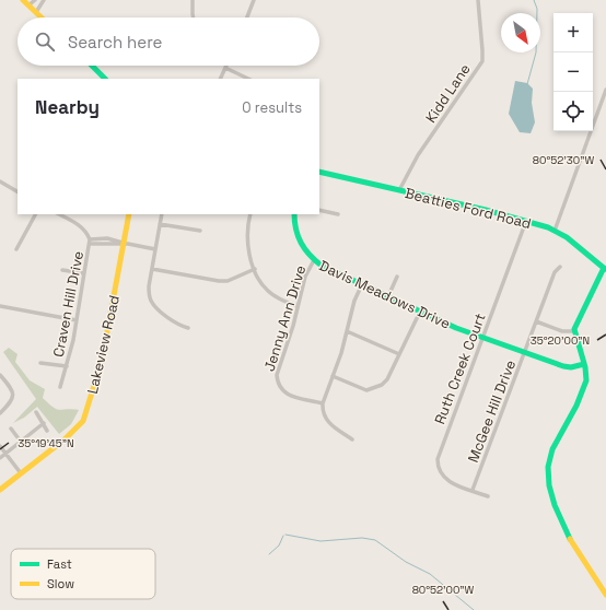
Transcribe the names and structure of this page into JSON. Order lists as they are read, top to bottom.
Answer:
{
  "streets": {
    "street": [
      "Kidd Lane",
      "Beatties Ford Road",
      "Davis Meadows Drive",
      "Craven Hill Drive",
      "Jenny Ann Drive",
      "Lakeview Road",
      "Ruth Creek Court",
      "McGee Hill Drive"
    ]
  },
  "crossings": [
    ["Kidd Lane", "Beatties Ford Road"],
    ["Beatties Ford Road", "Ruth Creek Court"],
    ["Davis Meadows Drive", "Jenny Ann Drive"],
    ["Davis Meadows Drive", "Ruth Creek Court"],
    ["Davis Meadows Drive", "McGee Hill Drive"],
    ["Ruth Creek Court", "McGee Hill Drive"]
  ],
  "legend": ["Fast", "Slow"],
  "north": "bottom right",
  "page": {
    "map_buttons": ["+", "−"],
    "search": "Search here",
    "heading": ["Nearby", "0 results"]
  },
  "coordinates": [
    "80°52'30\"W",
    "35°20'00\"N",
    "35°19'45\"N",
    "80°52'00\"W"
  ]
}
